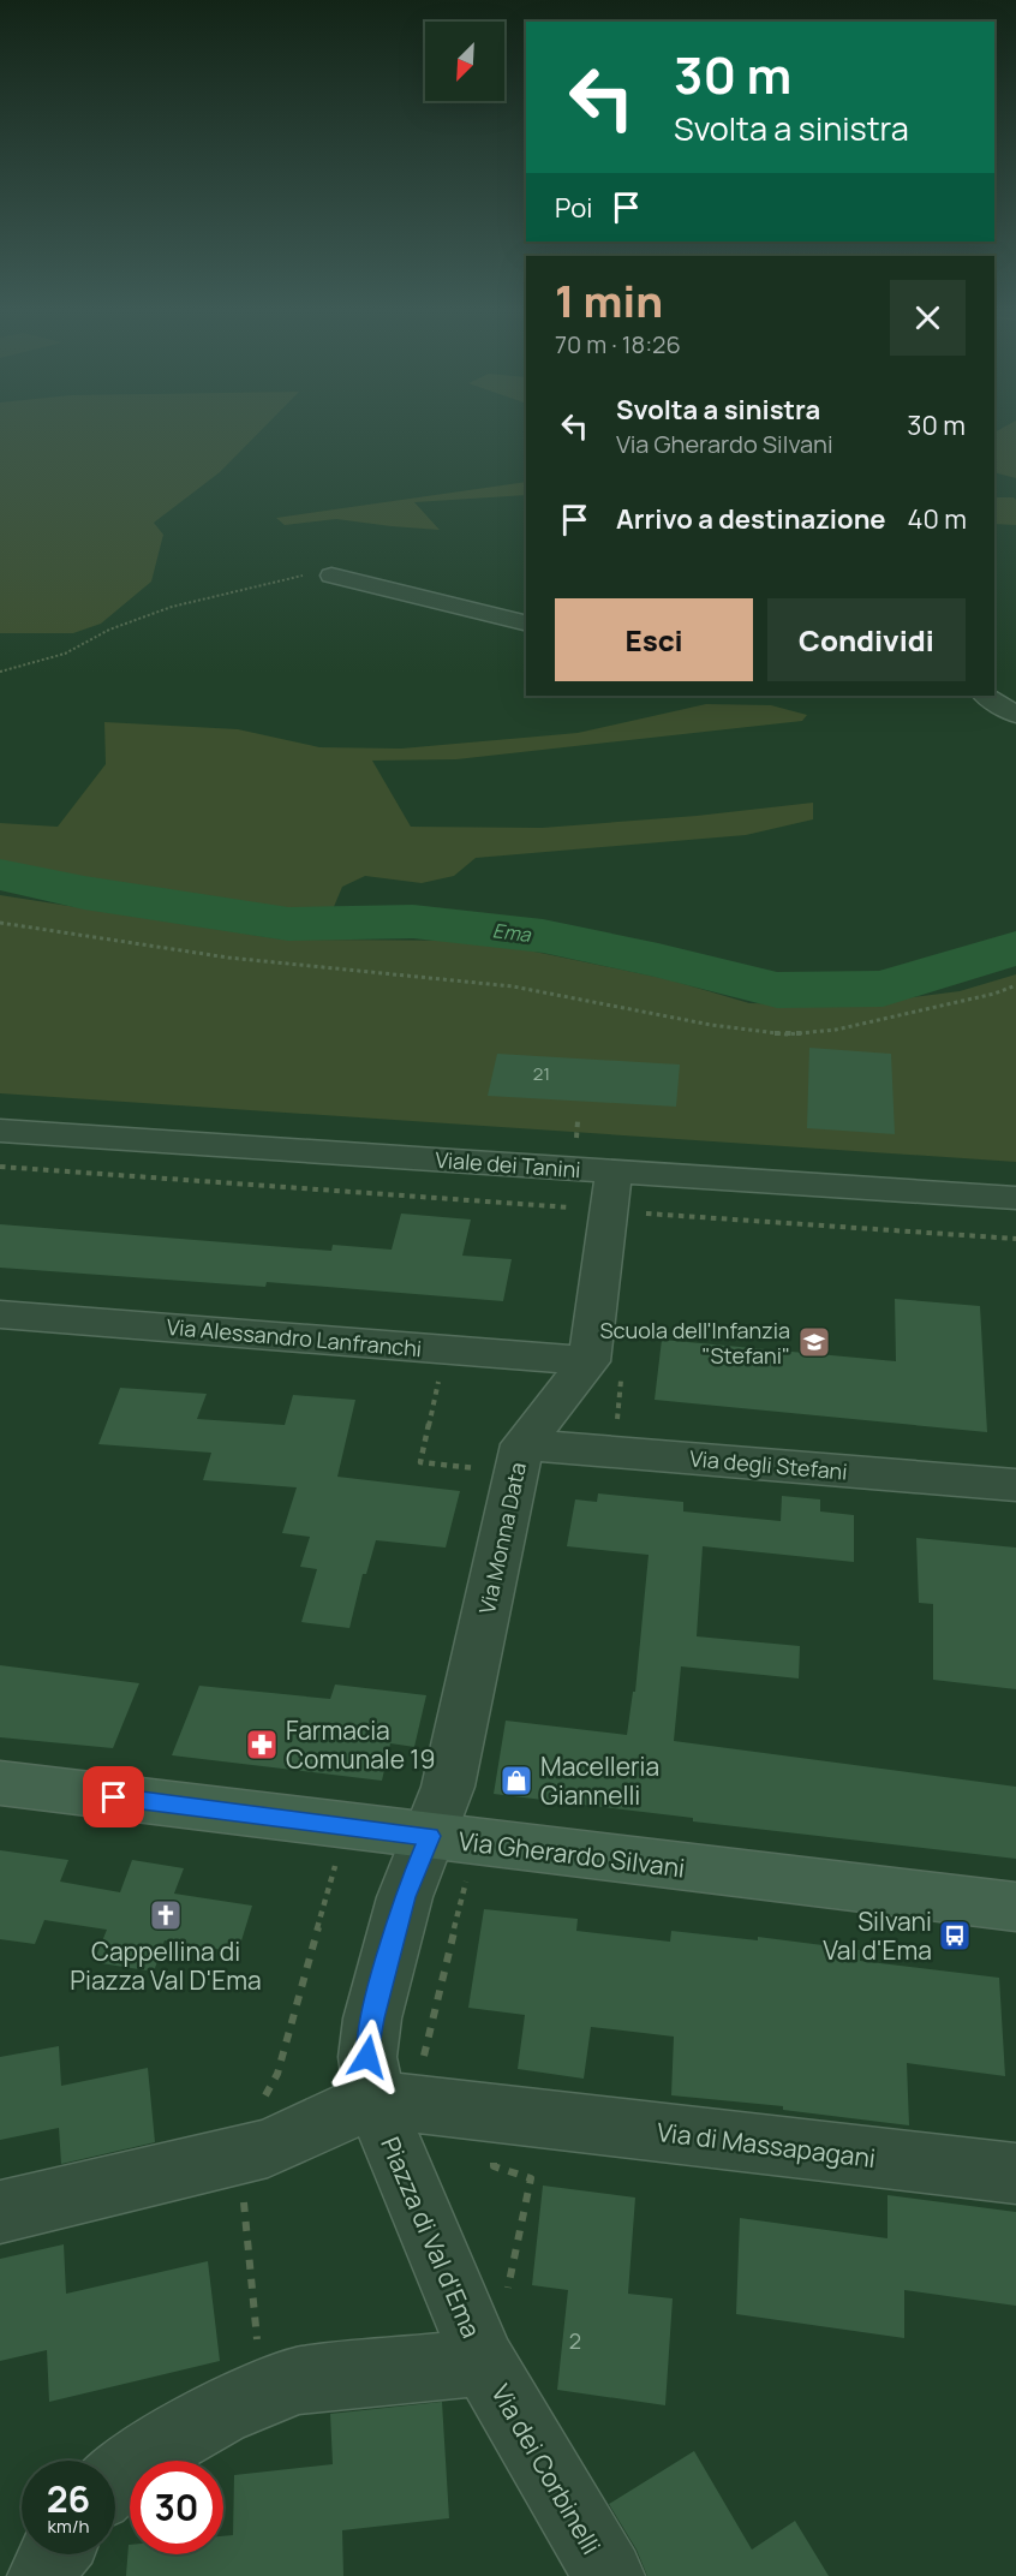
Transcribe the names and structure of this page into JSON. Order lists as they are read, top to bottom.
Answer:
{
  "streets": {
    "main road": ["Via Gherardo Silvani"],
    "street": [
      "Viale dei Tanini",
      "Via Alessandro Lanfranchi",
      "Via degli Stefani",
      "Via Monna Data",
      "Via di Massapagani",
      "Piazza di Val d'Ema",
      "Via dei Corbinelli"
    ]
  },
  "crossings": [
    ["Via Alessandro Lanfranchi", "Via Monna Data"],
    ["Via degli Stefani", "Via Monna Data"],
    ["Via Monna Data", "Via Gherardo Silvani"],
    ["Via Monna Data", "Piazza di Val d'Ema"],
    ["Via Gherardo Silvani", "Piazza di Val d'Ema"],
    ["Via di Massapagani", "Piazza di Val d'Ema"],
    ["Piazza di Val d'Ema", "Via dei Corbinelli"]
  ],
  "water": ["Ema"],
  "places": {
    "school or university": ["Scuola dell'Infanzia \"Stefani\""],
    "pharmacy": ["Farmacia Comunale 19"],
    "shop": ["Macelleria Giannelli"],
    "church": ["Cappellina di Piazza Val D'Ema"],
    "bus stop": ["Silvani Val d'Ema"]
  },
  "house_numbers": ["21", "2"],
  "north": "bottom left",
  "page": {
    "turn": ["30 m", "Svolta a sinistra"],
    "then": "Poi",
    "heading": ["1 min", "70 m · 18:26"],
    "list": [
      {
        "name": "Svolta a sinistra",
        "note": "Via Gherardo Silvani",
        "value": "30 m"
      },
      {
        "name": "Arrivo a destinazione",
        "value": "40 m"
      }
    ],
    "buttons": ["Esci", "Condividi"],
    "speed": "26 km/h",
    "limit": "30"
  }
}
